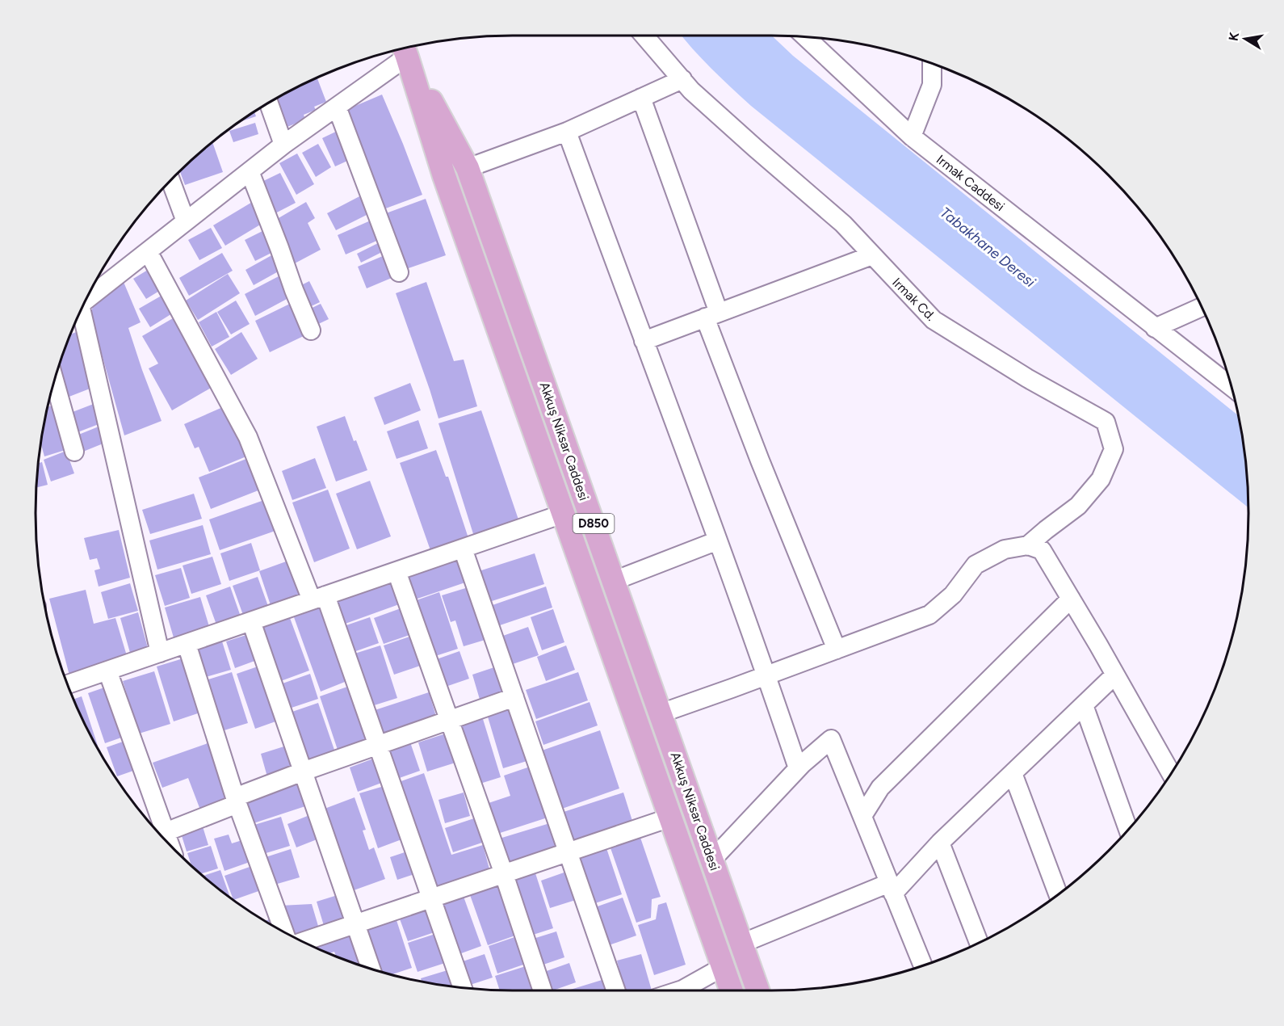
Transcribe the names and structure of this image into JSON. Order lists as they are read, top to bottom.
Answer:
{
  "streets": {
    "main road": ["Akkuş Niksar Caddesi", "D850"],
    "street": ["Irmak Caddesi", "Irmak Cd."]
  },
  "water": ["Tabakhane Deresi"],
  "north": "left"
}
